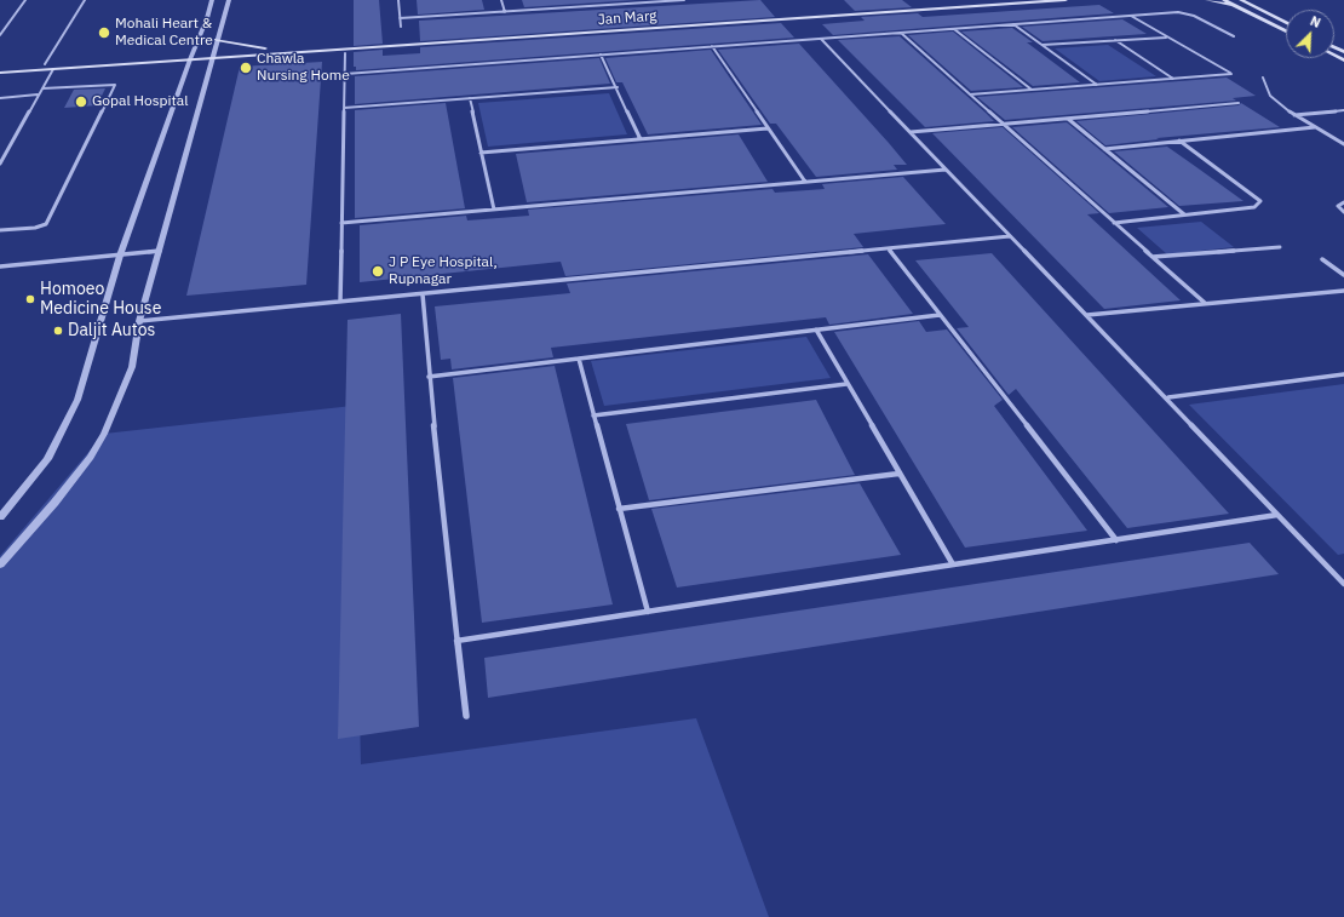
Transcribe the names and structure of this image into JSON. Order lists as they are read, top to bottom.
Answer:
{
  "streets": {
    "main road": ["Jan Marg"]
  },
  "places": [
    "Mohali Heart & Medical Centre",
    "Chawla Nursing Home",
    "Gopal Hospital",
    "J P Eye Hospital, Rupnagar",
    "Homoeo Medicine House",
    "Daljit Autos"
  ],
  "north": "top right"
}
